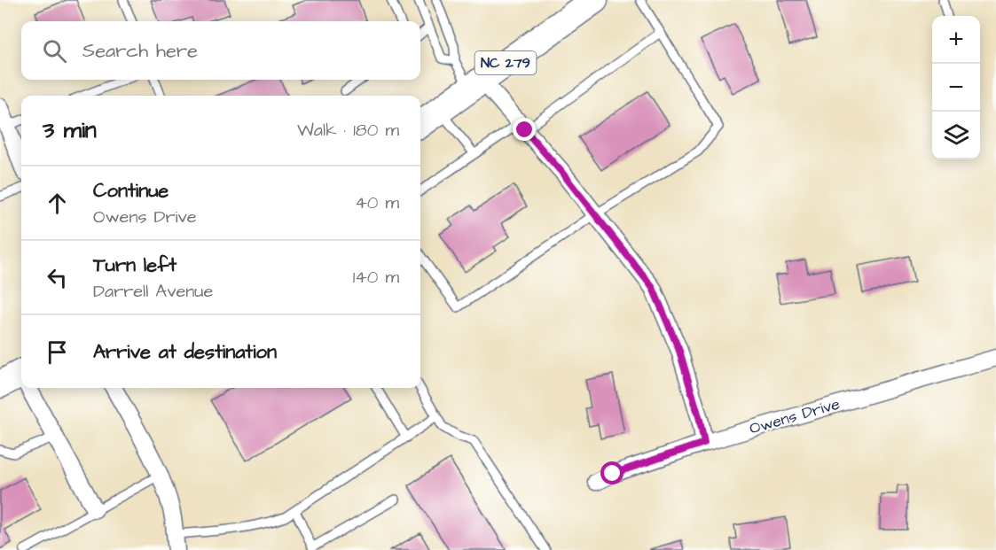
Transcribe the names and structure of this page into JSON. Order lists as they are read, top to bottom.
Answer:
{
  "streets": {
    "main road": ["NC 279"],
    "street": ["Owens Drive"]
  },
  "page": {
    "map_buttons": ["+", "−"],
    "search": "Search here",
    "heading": ["3 min", "Walk · 180 m"],
    "list": [
      ["Continue", "Owens Drive", "40 m"],
      ["Turn left", "Darrell Avenue", "140 m"],
      "Arrive at destination"
    ]
  }
}
